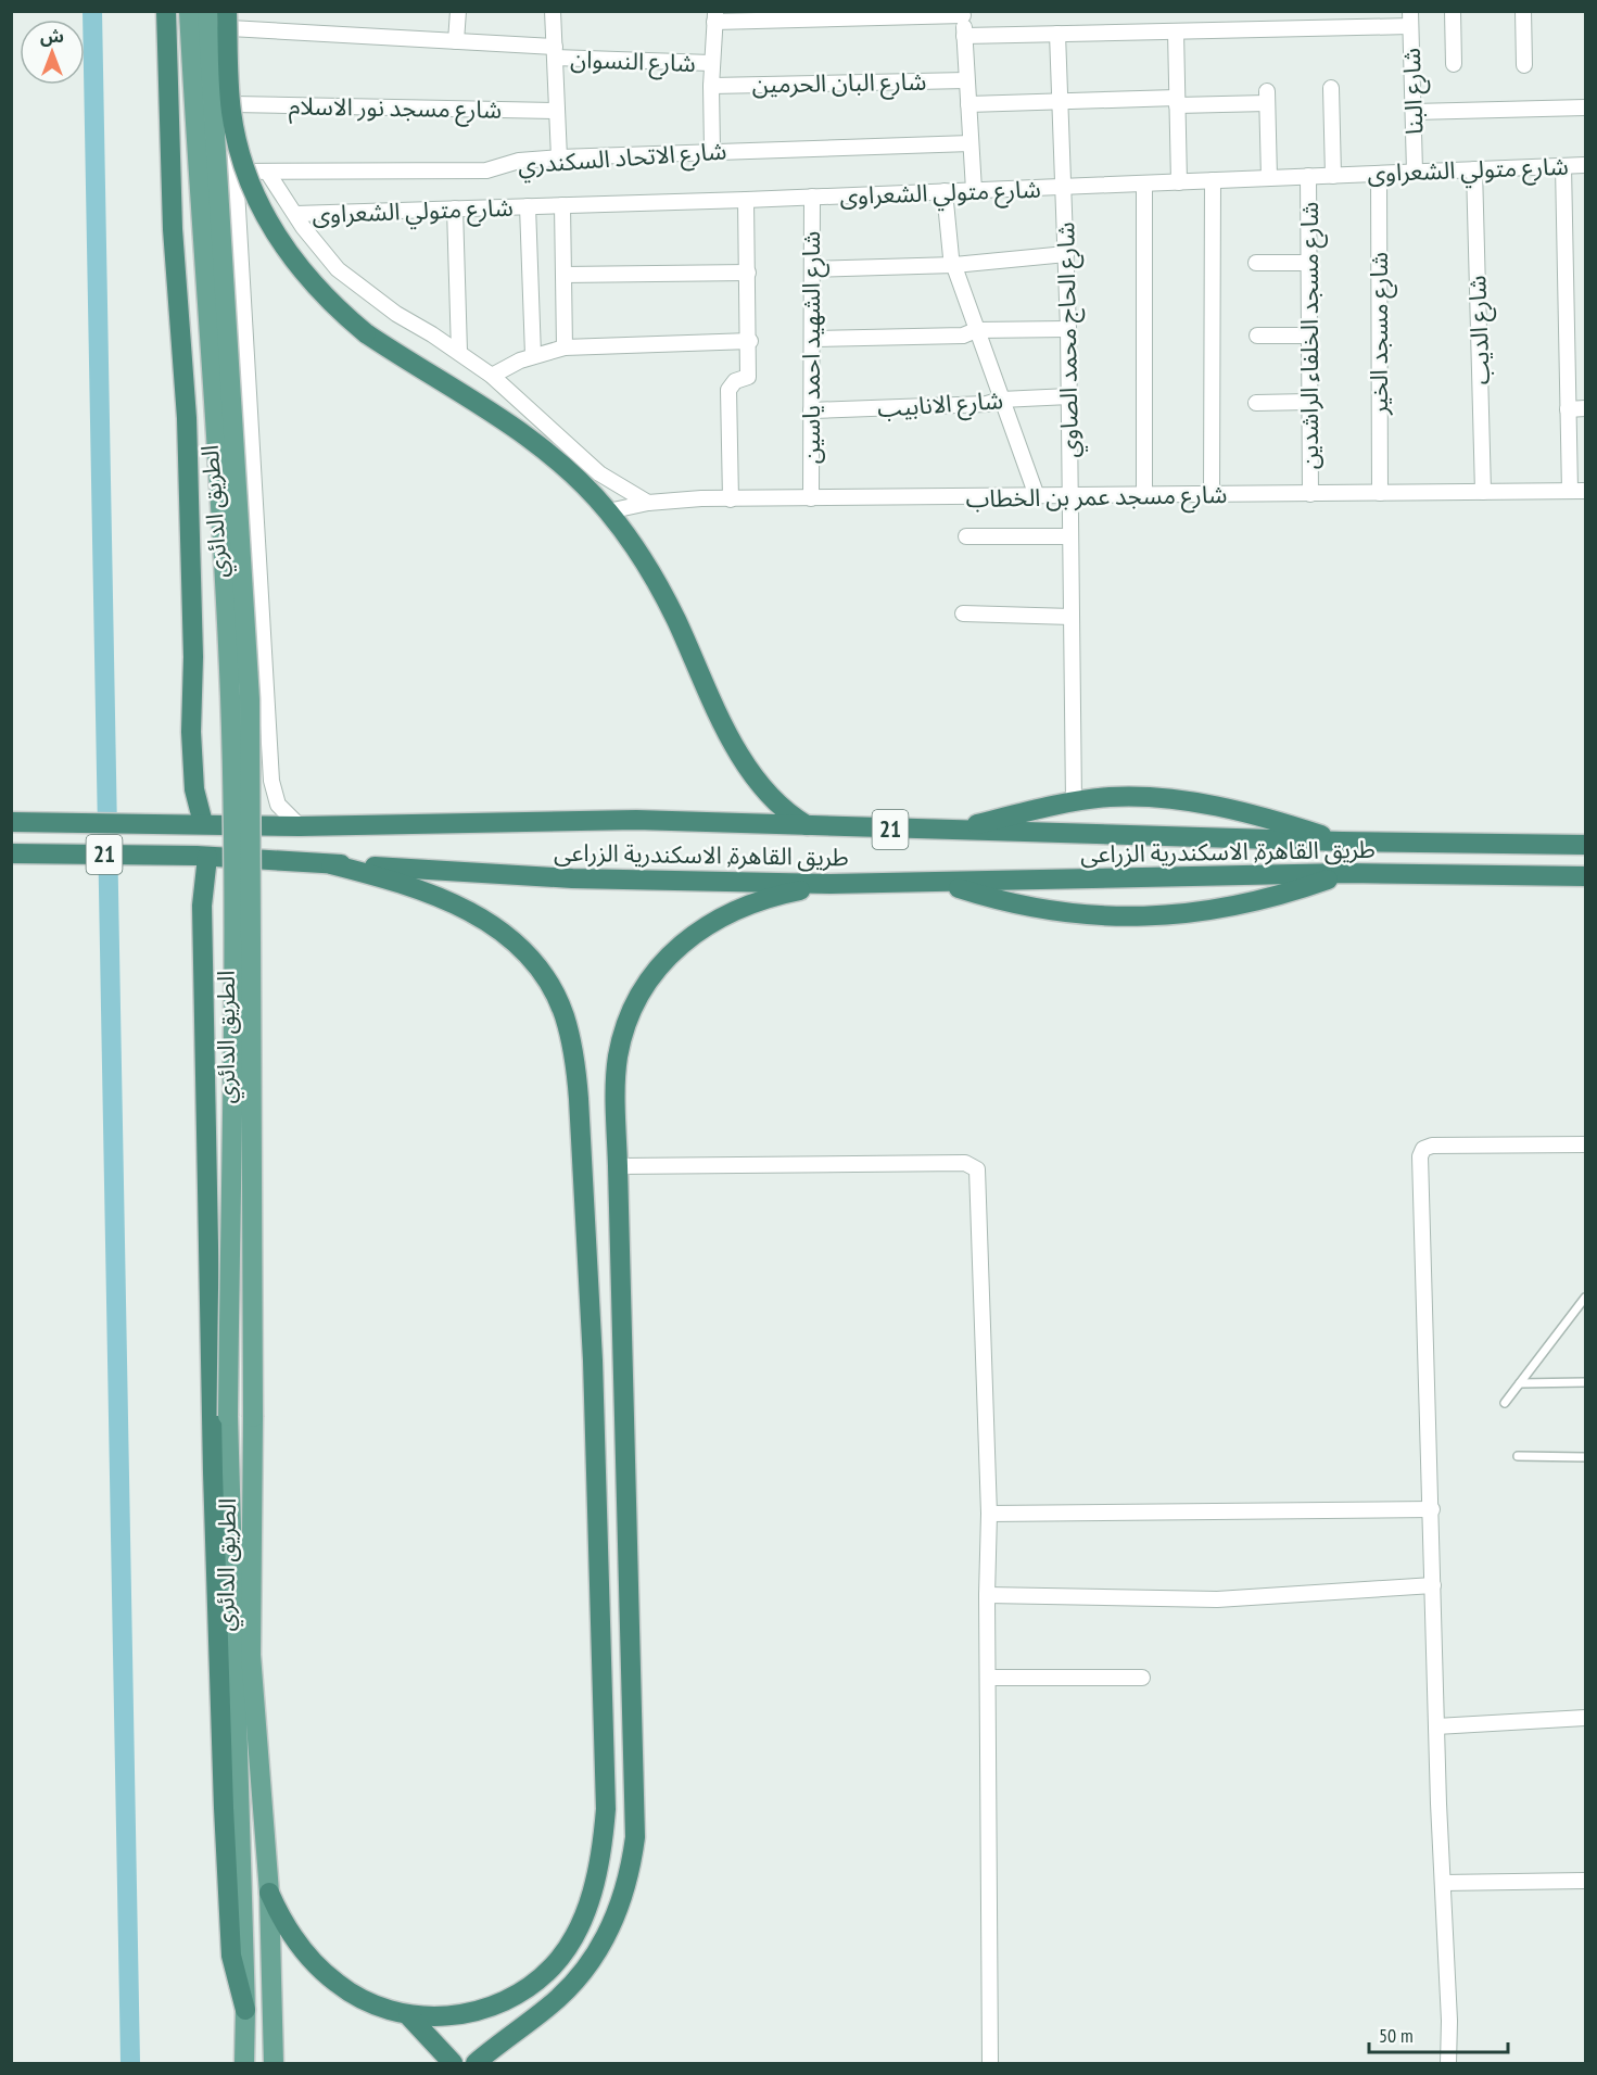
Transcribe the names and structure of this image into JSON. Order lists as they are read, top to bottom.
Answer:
{
  "streets": {
    "highway": ["21", "طريق القاهرة, الاسكندرية الزراعى"],
    "main road": ["الطريق الدائري"],
    "street": [
      "شارع النسوان",
      "شارع البان الحرمين",
      "شارع البنا",
      "شارع مسجد نور الاسلام",
      "شارع الاتحاد السكندري",
      "شارع متولي الشعراوى",
      "شارع الديب",
      "شارع مسجد الخير",
      "شارع مسجد الخلفاء الراشدين",
      "شارع الحاج محمد الصاوي",
      "شارع الشهيد احمد ياسين",
      "شارع الانابيب",
      "شارع مسجد عمر بن الخطاب"
    ]
  },
  "crossings": [
    ["شارع البنا", "شارع متولي الشعراوى"],
    ["شارع متولي الشعراوى", "شارع الديب"],
    ["شارع متولي الشعراوى", "شارع مسجد الخير"],
    ["شارع متولي الشعراوى", "شارع مسجد الخلفاء الراشدين"],
    ["شارع متولي الشعراوى", "شارع الحاج محمد الصاوي"],
    ["شارع متولي الشعراوى", "شارع الشهيد احمد ياسين"],
    ["شارع الديب", "شارع مسجد عمر بن الخطاب"],
    ["شارع مسجد الخير", "شارع مسجد عمر بن الخطاب"],
    ["شارع مسجد الخلفاء الراشدين", "شارع مسجد عمر بن الخطاب"],
    ["شارع الحاج محمد الصاوي", "شارع الانابيب"],
    ["شارع الحاج محمد الصاوي", "شارع مسجد عمر بن الخطاب"],
    ["شارع الشهيد احمد ياسين", "شارع الانابيب"],
    ["شارع الشهيد احمد ياسين", "شارع مسجد عمر بن الخطاب"]
  ],
  "scale_bar": "50 m",
  "north": "top"
}
